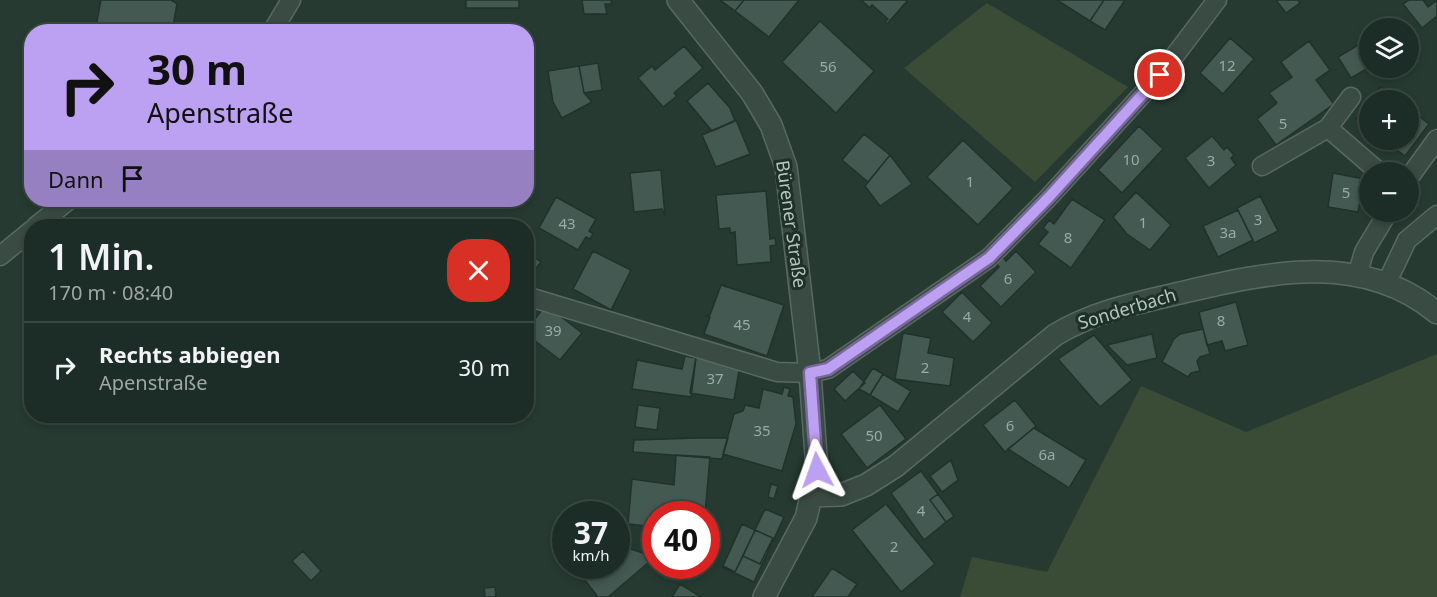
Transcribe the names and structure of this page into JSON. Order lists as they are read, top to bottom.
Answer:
{
  "streets": {
    "street": ["Bürener Straße", "Sonderbach"]
  },
  "crossings": [
    ["Bürener Straße", "Sonderbach"]
  ],
  "house_numbers": [
    "12",
    "56",
    "5",
    "10",
    "3",
    "1",
    "5",
    "3",
    "1",
    "43",
    "3a",
    "8",
    "6",
    "4",
    "8",
    "45",
    "39",
    "2",
    "37",
    "6",
    "35",
    "50",
    "6a",
    "4",
    "2"
  ],
  "page": {
    "map_buttons": ["+", "−"],
    "turn": ["30 m", "Apenstraße"],
    "then": "Dann",
    "heading": ["1 Min.", "170 m · 08:40"],
    "list": [
      {
        "name": "Rechts abbiegen",
        "note": "Apenstraße",
        "value": "30 m"
      }
    ],
    "speed": "37 km/h",
    "limit": "40"
  }
}
